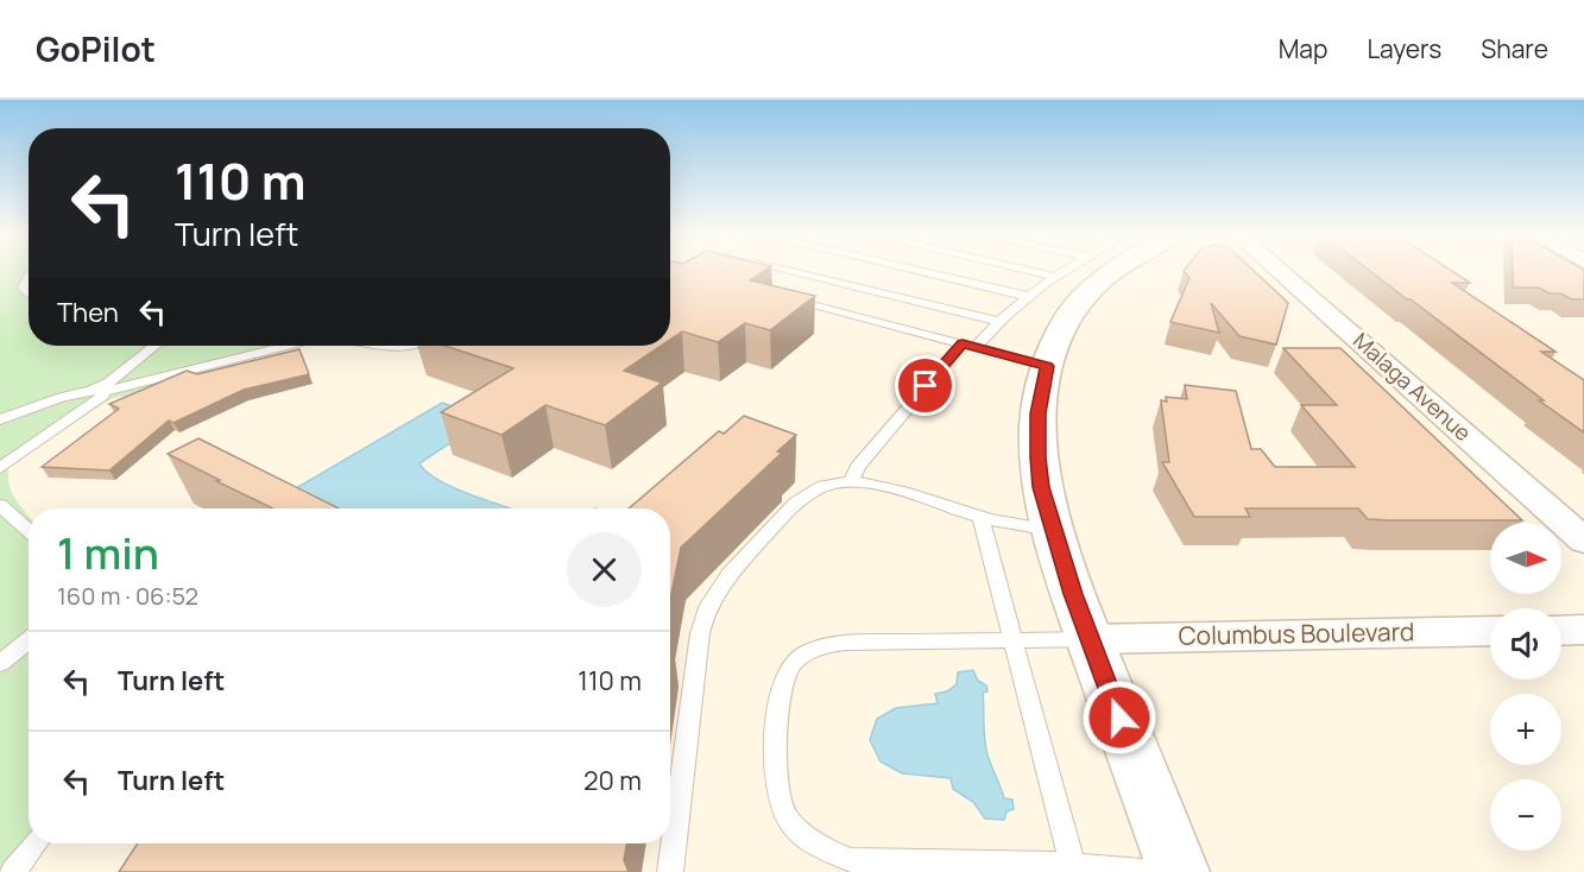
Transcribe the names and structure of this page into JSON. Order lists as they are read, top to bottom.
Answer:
{
  "streets": {
    "street": ["Malaga Avenue", "Columbus Boulevard"]
  },
  "north": "right",
  "page": {
    "header": "GoPilot",
    "nav": ["Map", "Layers", "Share"],
    "turn": ["110 m", "Turn left"],
    "then": "Then",
    "heading": ["1 min", "160 m · 06:52"],
    "map_buttons": ["+", "−"],
    "list": [
      {
        "name": "Turn left",
        "value": "110 m"
      },
      {
        "name": "Turn left",
        "value": "20 m"
      }
    ]
  }
}
